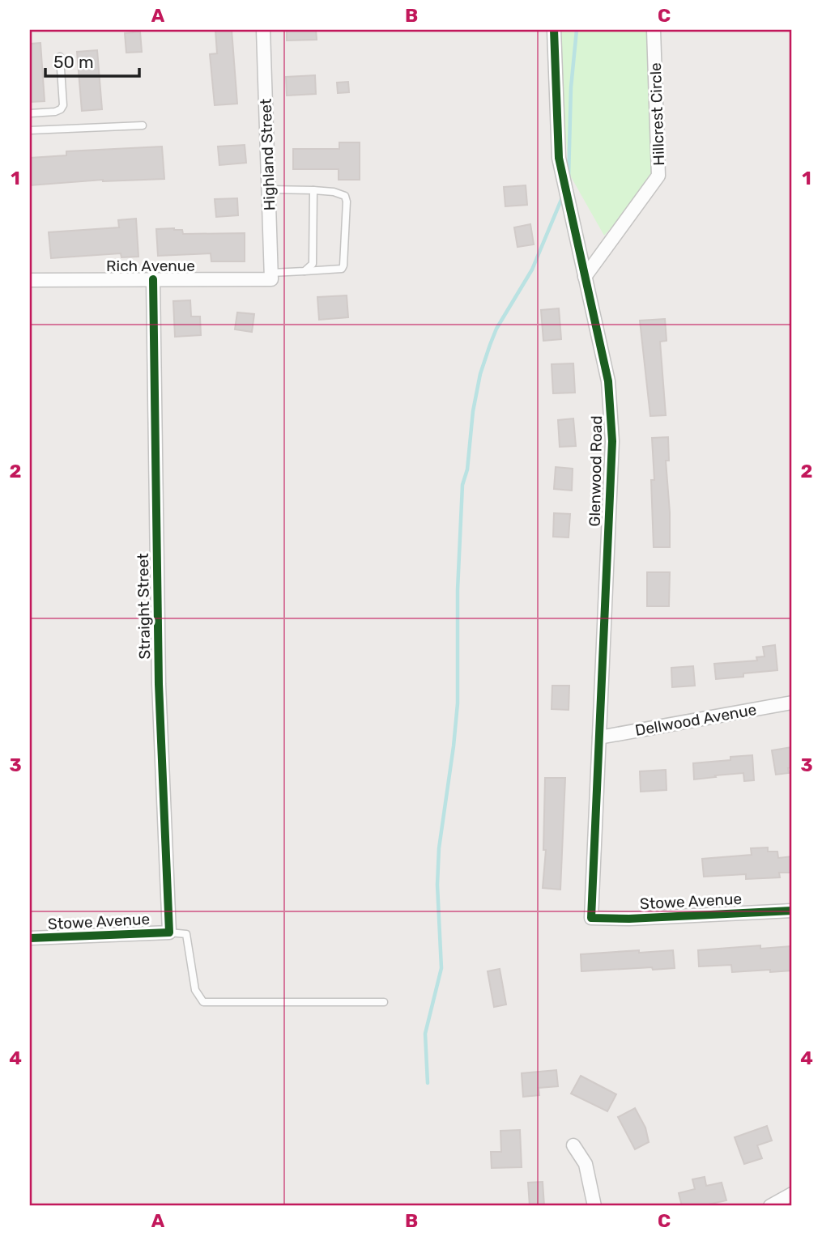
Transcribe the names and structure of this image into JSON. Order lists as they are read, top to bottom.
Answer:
{
  "streets": {
    "street": [
      "Hillcrest Circle",
      "Highland Street",
      "Rich Avenue",
      "Glenwood Road",
      "Straight Street",
      "Dellwood Avenue",
      "Stowe Avenue"
    ]
  },
  "crossings": [
    ["Hillcrest Circle", "Glenwood Road"],
    ["Highland Street", "Rich Avenue"],
    ["Rich Avenue", "Straight Street"],
    ["Glenwood Road", "Dellwood Avenue"],
    ["Glenwood Road", "Stowe Avenue"],
    ["Straight Street", "Stowe Avenue"]
  ],
  "scale_bar": "50 m",
  "grid": {
    "columns": ["A", "B", "C"],
    "rows": [
      "1",
      "2",
      "3",
      "4"
    ]
  }
}
